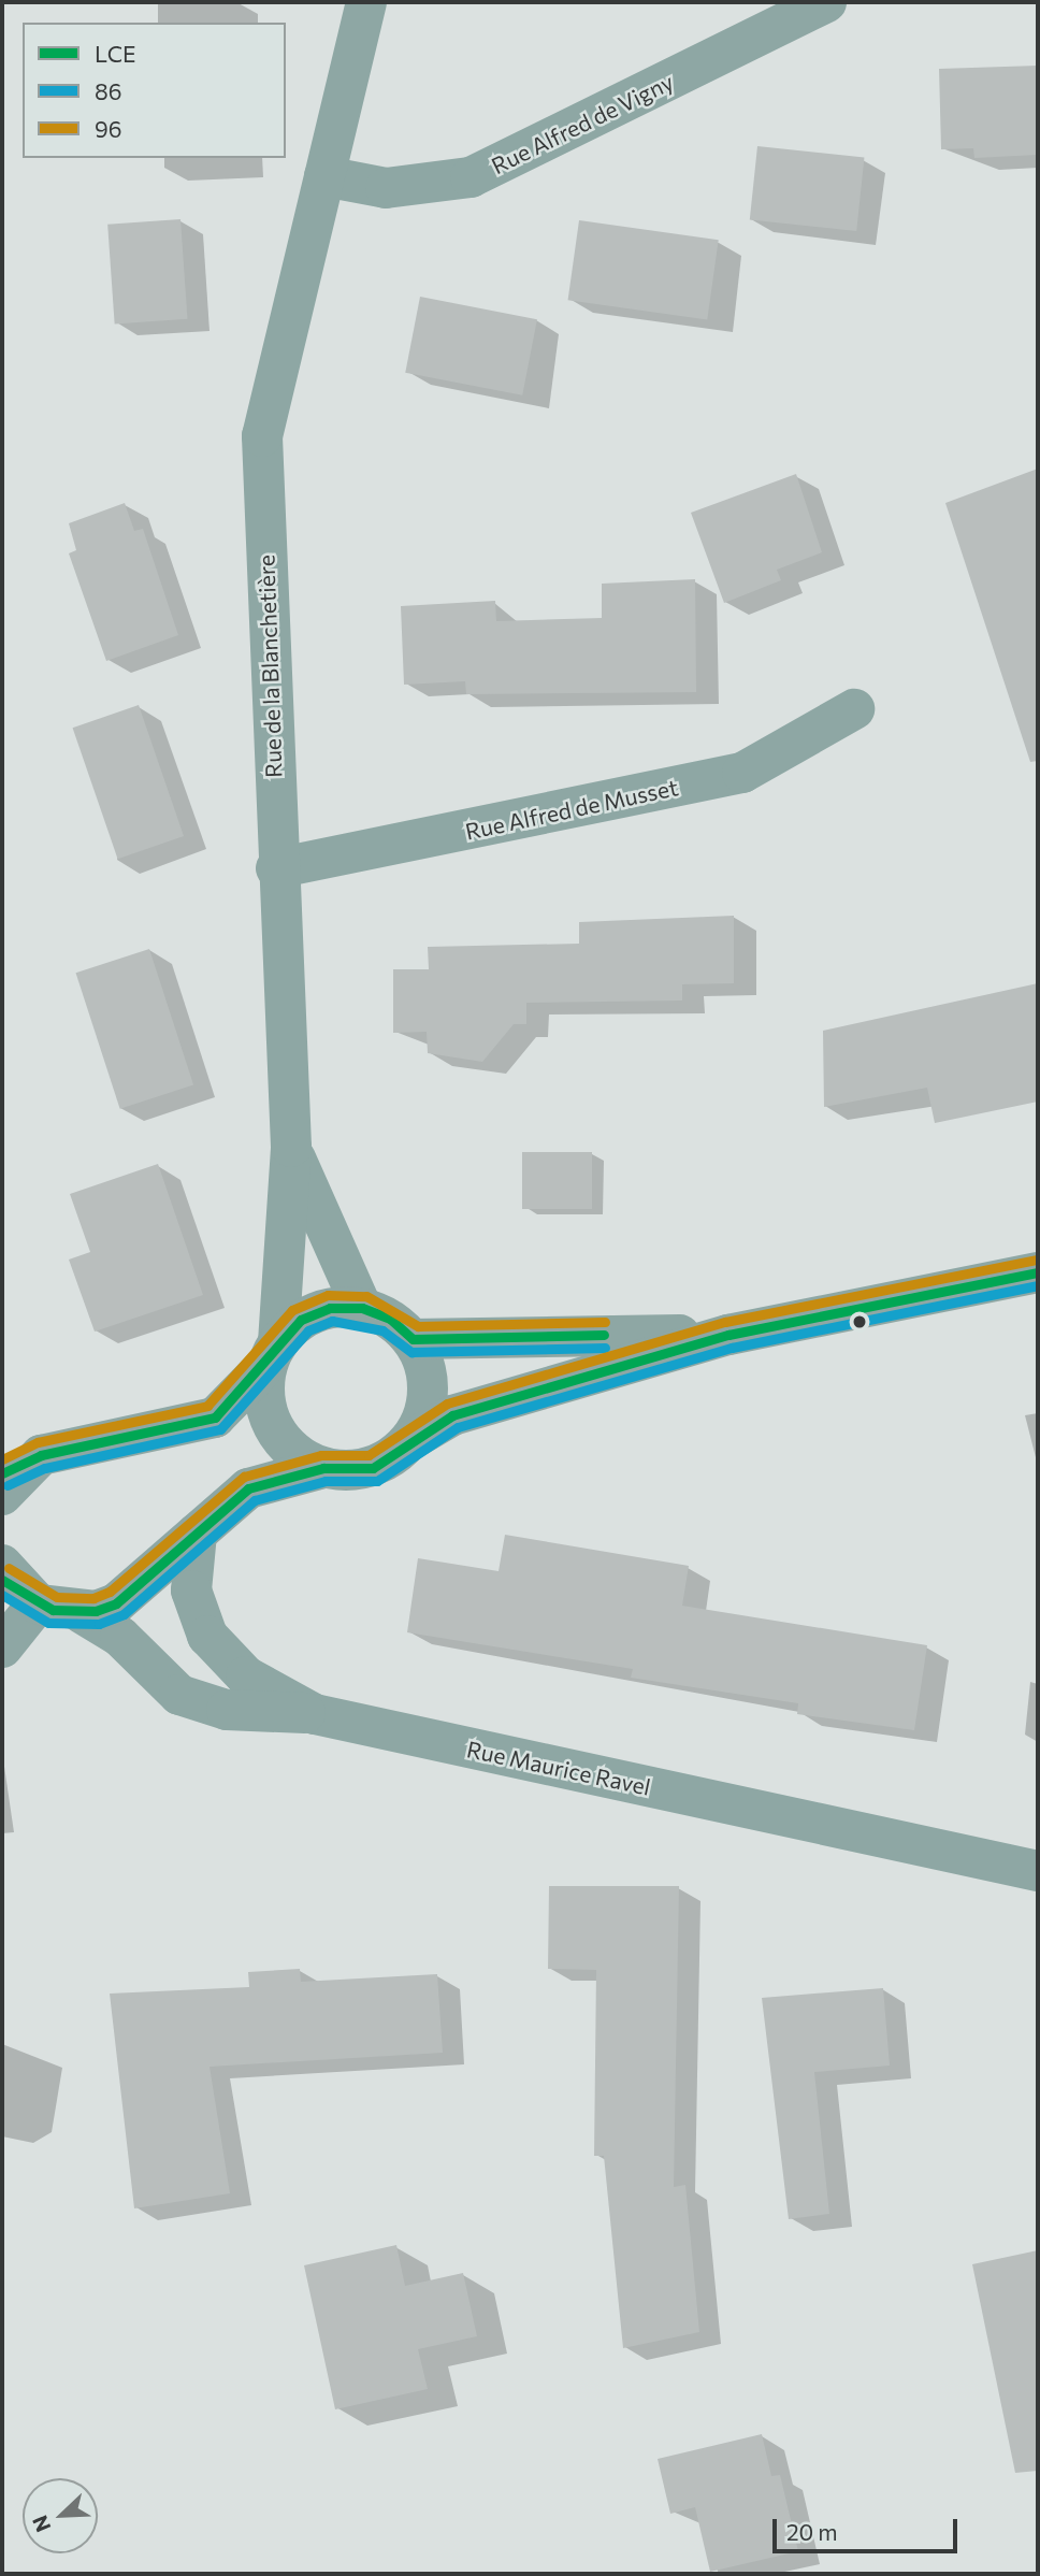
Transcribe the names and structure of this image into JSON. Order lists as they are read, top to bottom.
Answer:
{
  "streets": {
    "street": [
      "Rue Alfred de Vigny",
      "Rue de la Blanchetière",
      "Rue Alfred de Musset",
      "Rue Maurice Ravel"
    ]
  },
  "crossings": [
    ["Rue Alfred de Vigny", "Rue de la Blanchetière"],
    ["Rue de la Blanchetière", "Rue Alfred de Musset"]
  ],
  "lines": ["transit line 96", "transit line LCE", "transit line 86"],
  "legend": ["LCE", "86", "96"],
  "scale_bar": "20 m",
  "north": "bottom left"
}
